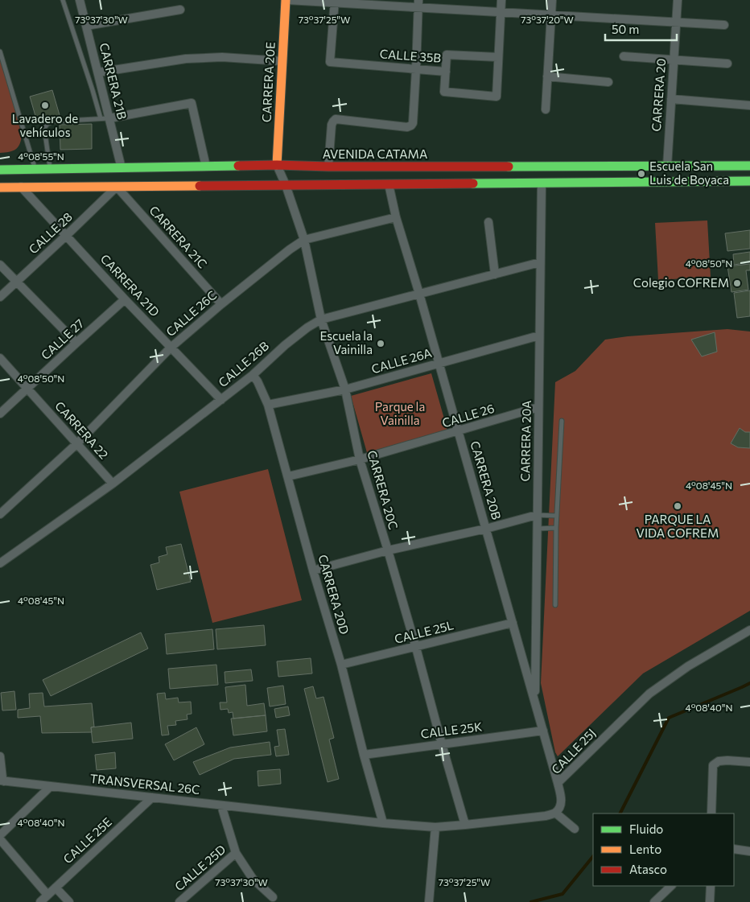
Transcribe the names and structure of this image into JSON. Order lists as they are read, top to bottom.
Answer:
{
  "streets": {
    "main road": ["CARRERA 20E", "AVENIDA CATAMA"],
    "street": [
      "CALLE 35B",
      "CARRERA 21B",
      "CARRERA 20",
      "CALLE 28",
      "CARRERA 21C",
      "CARRERA 21D",
      "CALLE 26C",
      "CALLE 27",
      "CALLE 26A",
      "CALLE 26B",
      "CALLE 26",
      "CARRERA 22",
      "CARRERA 20A",
      "CARRERA 20B",
      "CARRERA 20C",
      "CARRERA 20D",
      "CALLE 25L",
      "CALLE 25K",
      "CALLE 25J",
      "TRANSVERSAL 26C",
      "CALLE 25E",
      "CALLE 25D"
    ]
  },
  "crossings": [
    ["CARRERA 21B", "AVENIDA CATAMA"],
    ["CARRERA 20E", "AVENIDA CATAMA"],
    ["CARRERA 20E", "CARRERA 20C"],
    ["CARRERA 20", "AVENIDA CATAMA"],
    ["AVENIDA CATAMA", "CARRERA 20C"],
    ["CALLE 28", "CARRERA 21C"],
    ["CALLE 28", "CARRERA 21D"],
    ["CARRERA 21C", "CALLE 26C"],
    ["CARRERA 21D", "CALLE 26C"],
    ["CARRERA 21D", "CALLE 27"],
    ["CARRERA 21D", "CALLE 26B"],
    ["CALLE 26C", "CARRERA 22"],
    ["CALLE 26C", "CARRERA 20B"],
    ["CALLE 26C", "CARRERA 20C"],
    ["CALLE 27", "CARRERA 22"],
    ["CALLE 26A", "CARRERA 20A"],
    ["CALLE 26A", "CARRERA 20B"],
    ["CALLE 26A", "CARRERA 20C"],
    ["CALLE 26A", "CARRERA 20D"],
    ["CALLE 26B", "CARRERA 22"],
    ["CALLE 26B", "CARRERA 20A"],
    ["CALLE 26B", "CARRERA 20B"],
    ["CALLE 26B", "CARRERA 20C"],
    ["CALLE 26B", "CARRERA 20D"],
    ["CALLE 26", "CARRERA 20A"],
    ["CALLE 26", "CARRERA 20B"],
    ["CALLE 26", "CARRERA 20C"],
    ["CALLE 26", "CARRERA 20D"],
    ["CARRERA 20A", "CARRERA 20B"],
    ["CARRERA 20B", "CALLE 25L"],
    ["CARRERA 20B", "CALLE 25K"],
    ["CARRERA 20B", "CALLE 25J"],
    ["CARRERA 20C", "CALLE 25L"],
    ["CARRERA 20C", "CALLE 25K"],
    ["CARRERA 20D", "CALLE 25L"],
    ["CARRERA 20D", "CALLE 25K"],
    ["CARRERA 20D", "TRANSVERSAL 26C"],
    ["TRANSVERSAL 26C", "CALLE 25E"]
  ],
  "parks": ["Parque la Vainilla"],
  "places": [
    "Lavadero de vehículos",
    "Escuela San Luis de Boyaca",
    "Colegio COFREM",
    "Escuela la Vainilla",
    "PARQUE LA VIDA COFREM"
  ],
  "legend": ["Fluido", "Lento", "Atasco"],
  "scale_bar": "50 m",
  "coordinates": [
    "73°37'30\"W",
    "73°37'25\"W",
    "73°37'20\"W",
    "4°08'55\"N",
    "4°08'50\"N",
    "4°08'45\"N",
    "4°08'40\"N"
  ]
}
